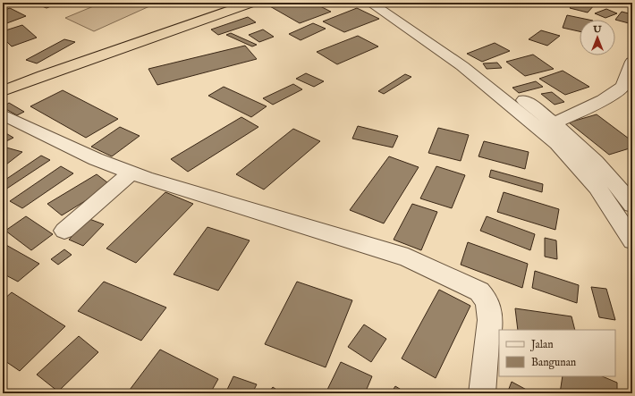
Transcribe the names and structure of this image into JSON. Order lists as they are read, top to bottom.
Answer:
{
  "legend": ["Jalan", "Bangunan"],
  "north": "top"
}
